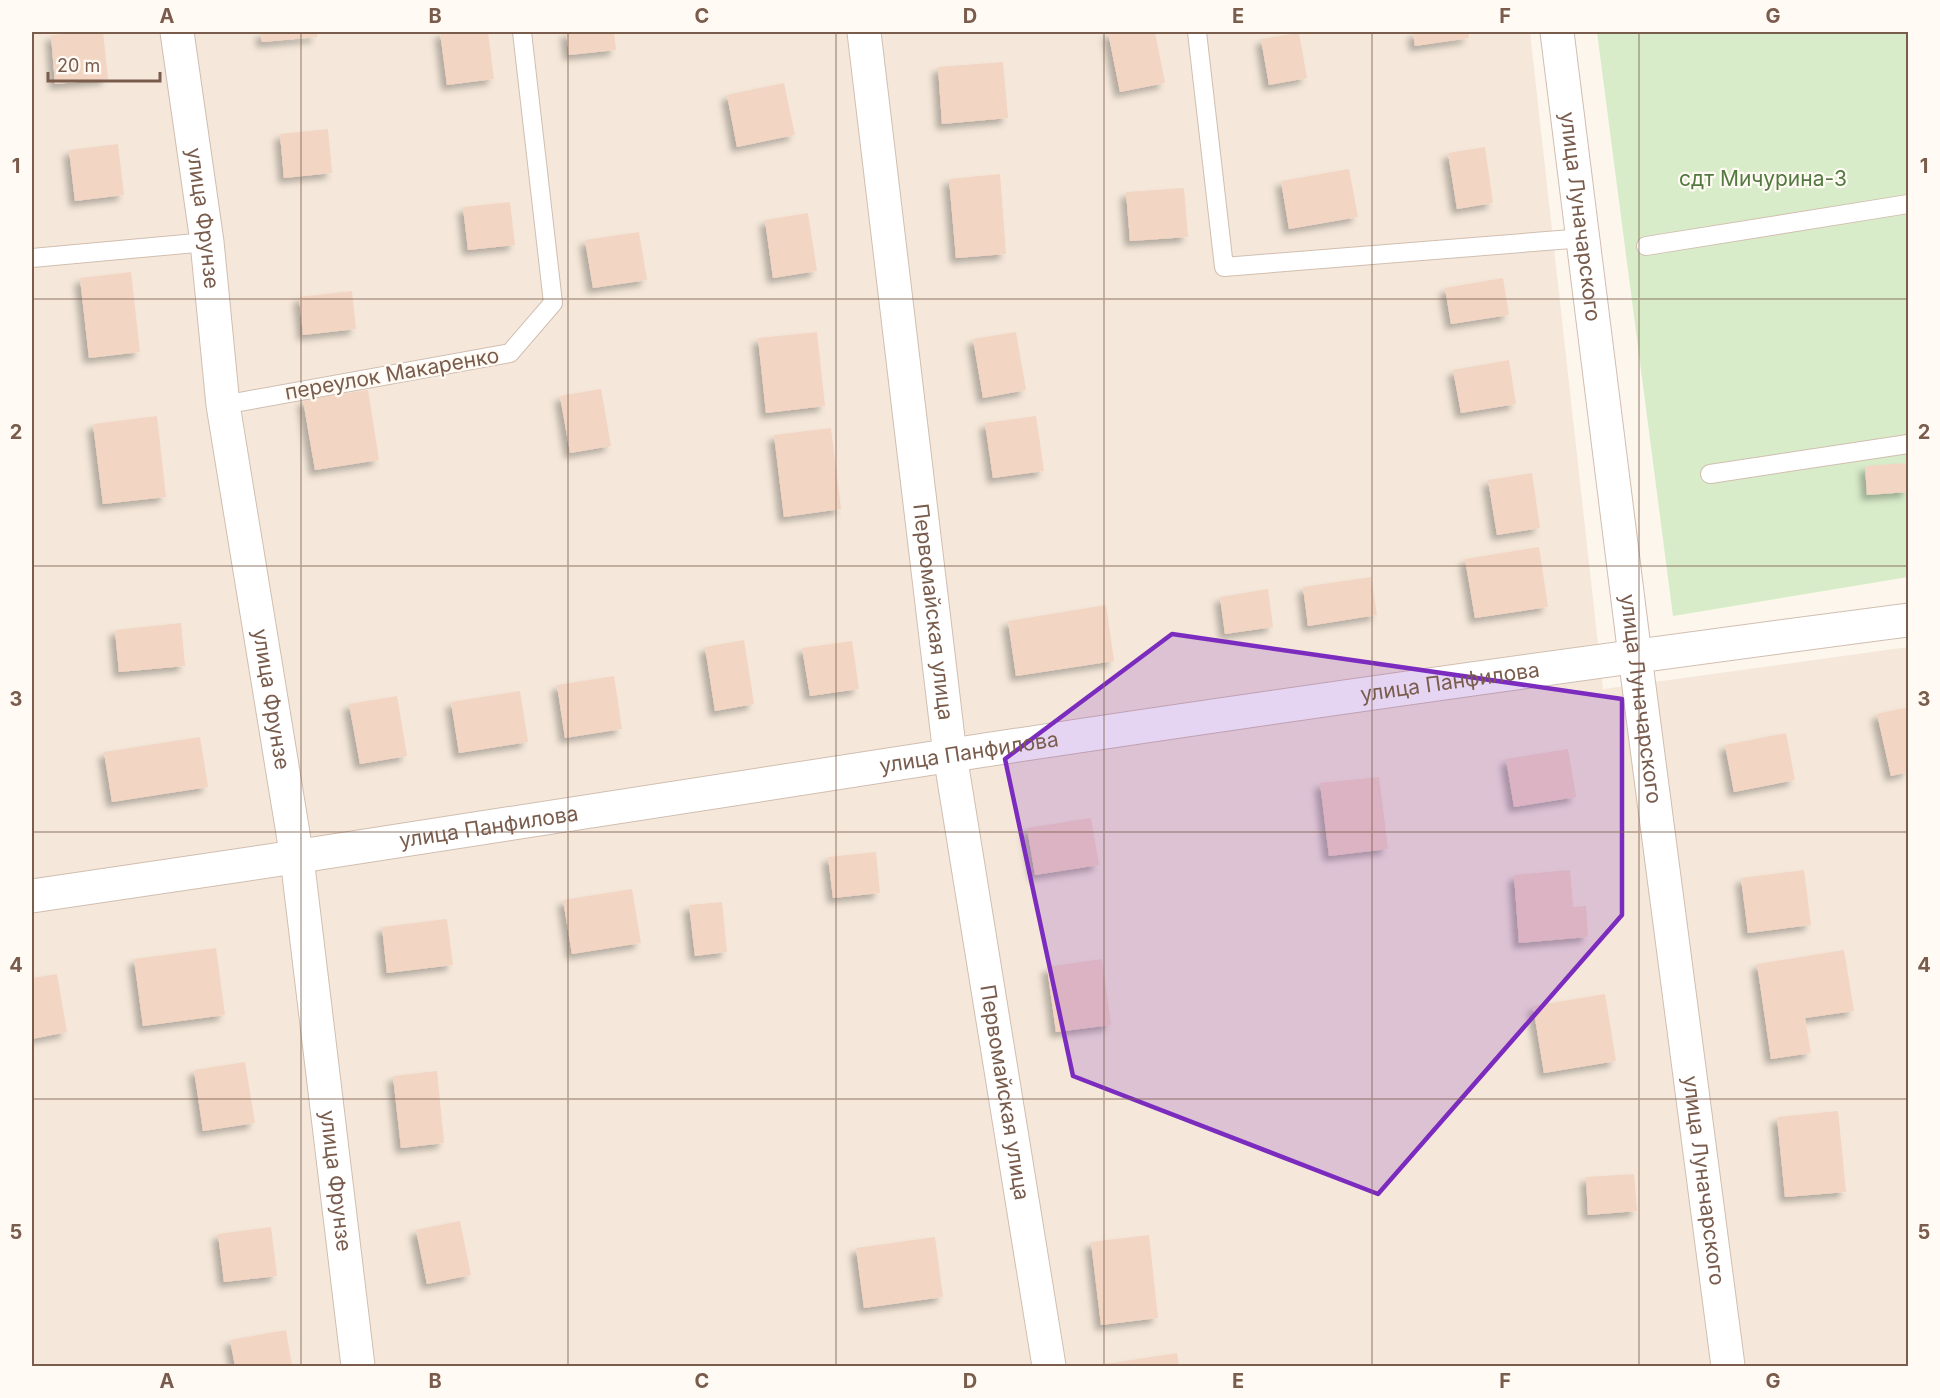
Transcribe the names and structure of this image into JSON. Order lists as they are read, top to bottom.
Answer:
{
  "streets": {
    "street": [
      "улица Луначарского",
      "улица Фрунзе",
      "Первомайская улица",
      "улица Панфилова"
    ],
    "lane": ["переулок Макаренко"]
  },
  "crossings": [
    ["улица Луначарского", "улица Панфилова"],
    ["улица Фрунзе", "переулок Макаренко"],
    ["улица Фрунзе", "улица Панфилова"],
    ["Первомайская улица", "улица Панфилова"]
  ],
  "parks": ["сдт Мичурина-3"],
  "scale_bar": "20 m",
  "grid": {
    "columns": [
      "A",
      "B",
      "C",
      "D",
      "E",
      "F",
      "G"
    ],
    "rows": [
      "1",
      "2",
      "3",
      "4",
      "5"
    ]
  }
}
